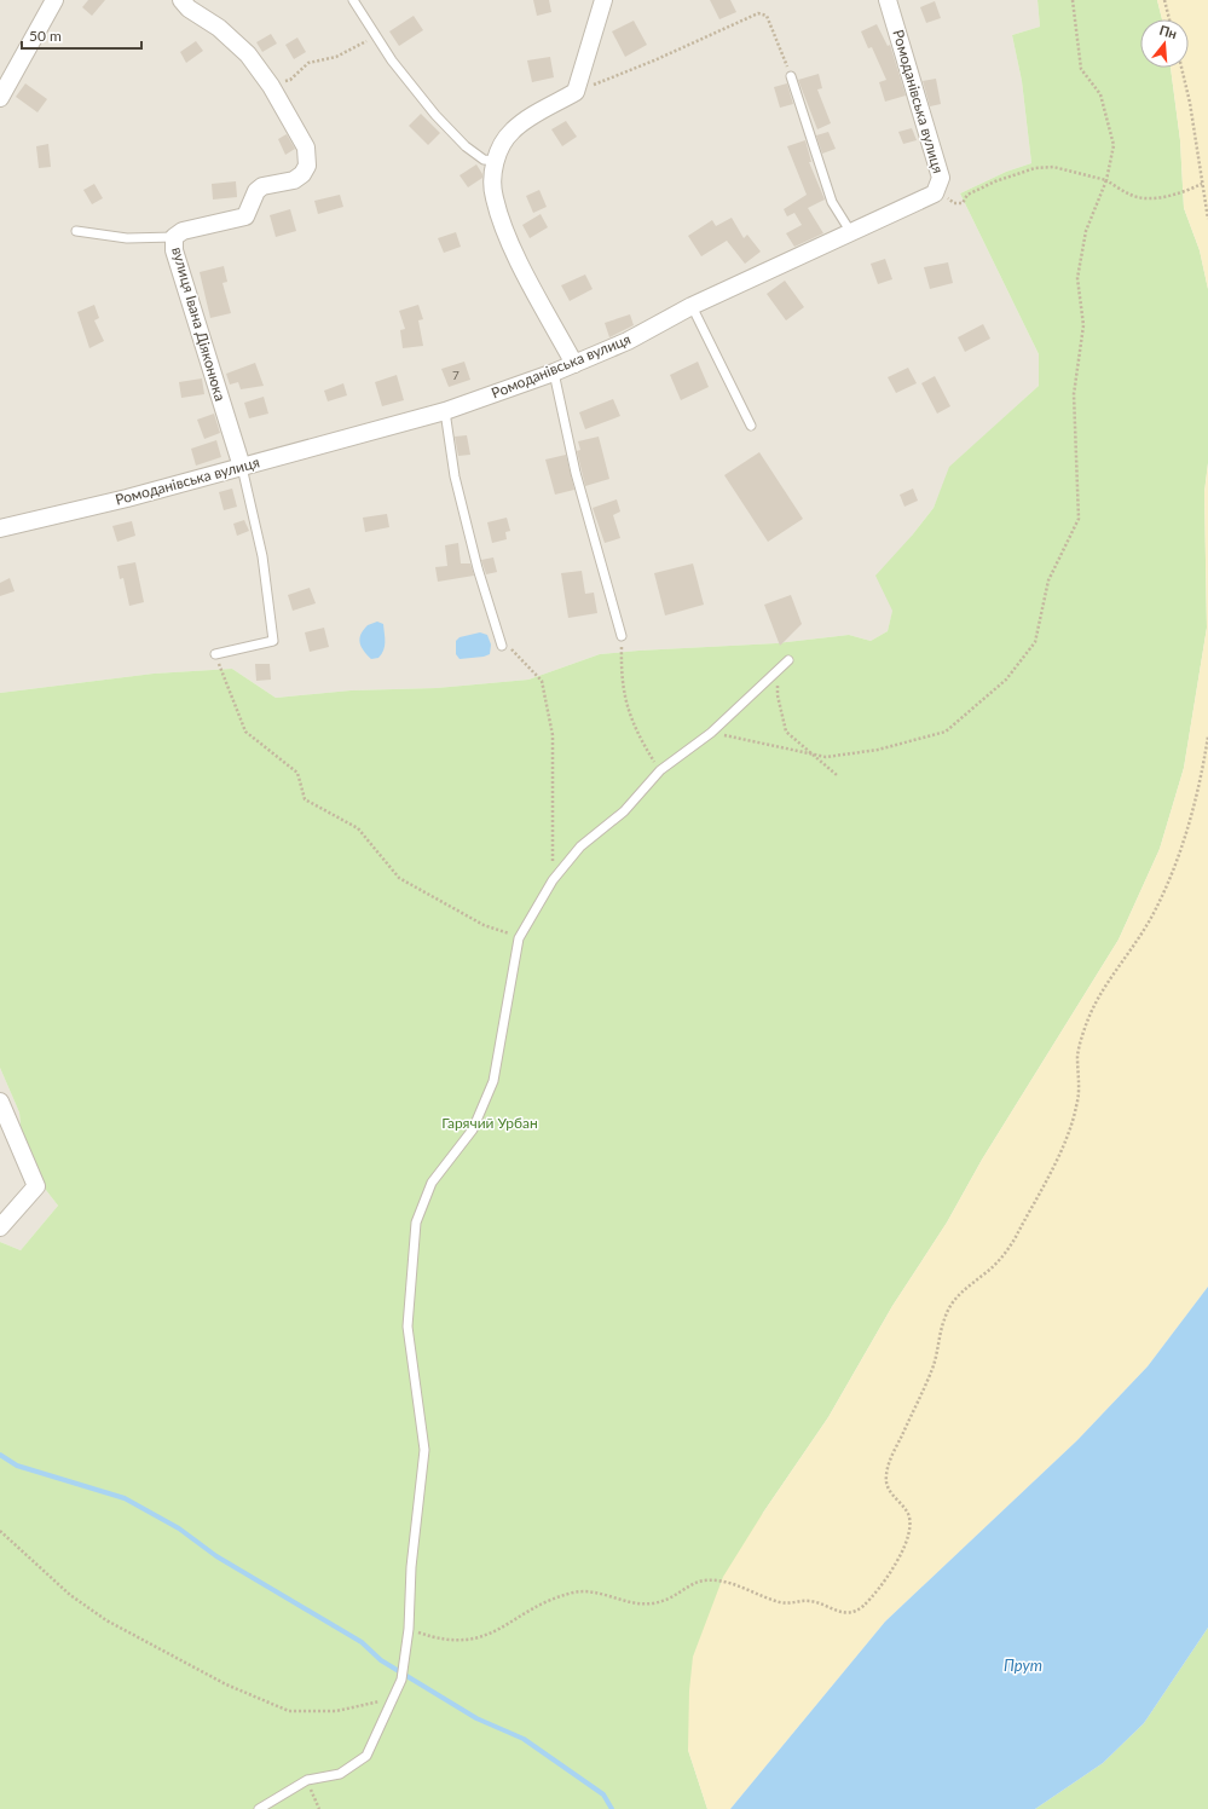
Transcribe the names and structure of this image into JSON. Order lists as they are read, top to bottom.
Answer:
{
  "streets": {
    "street": ["Ромоданівська вулиця", "вулиця Івана Діяконюка"]
  },
  "crossings": [
    ["Ромоданівська вулиця", "вулиця Івана Діяконюка"]
  ],
  "water": ["Прут"],
  "parks": ["Гарячий Урбан"],
  "house_numbers": ["7"],
  "scale_bar": "50 m",
  "north": "top"
}
